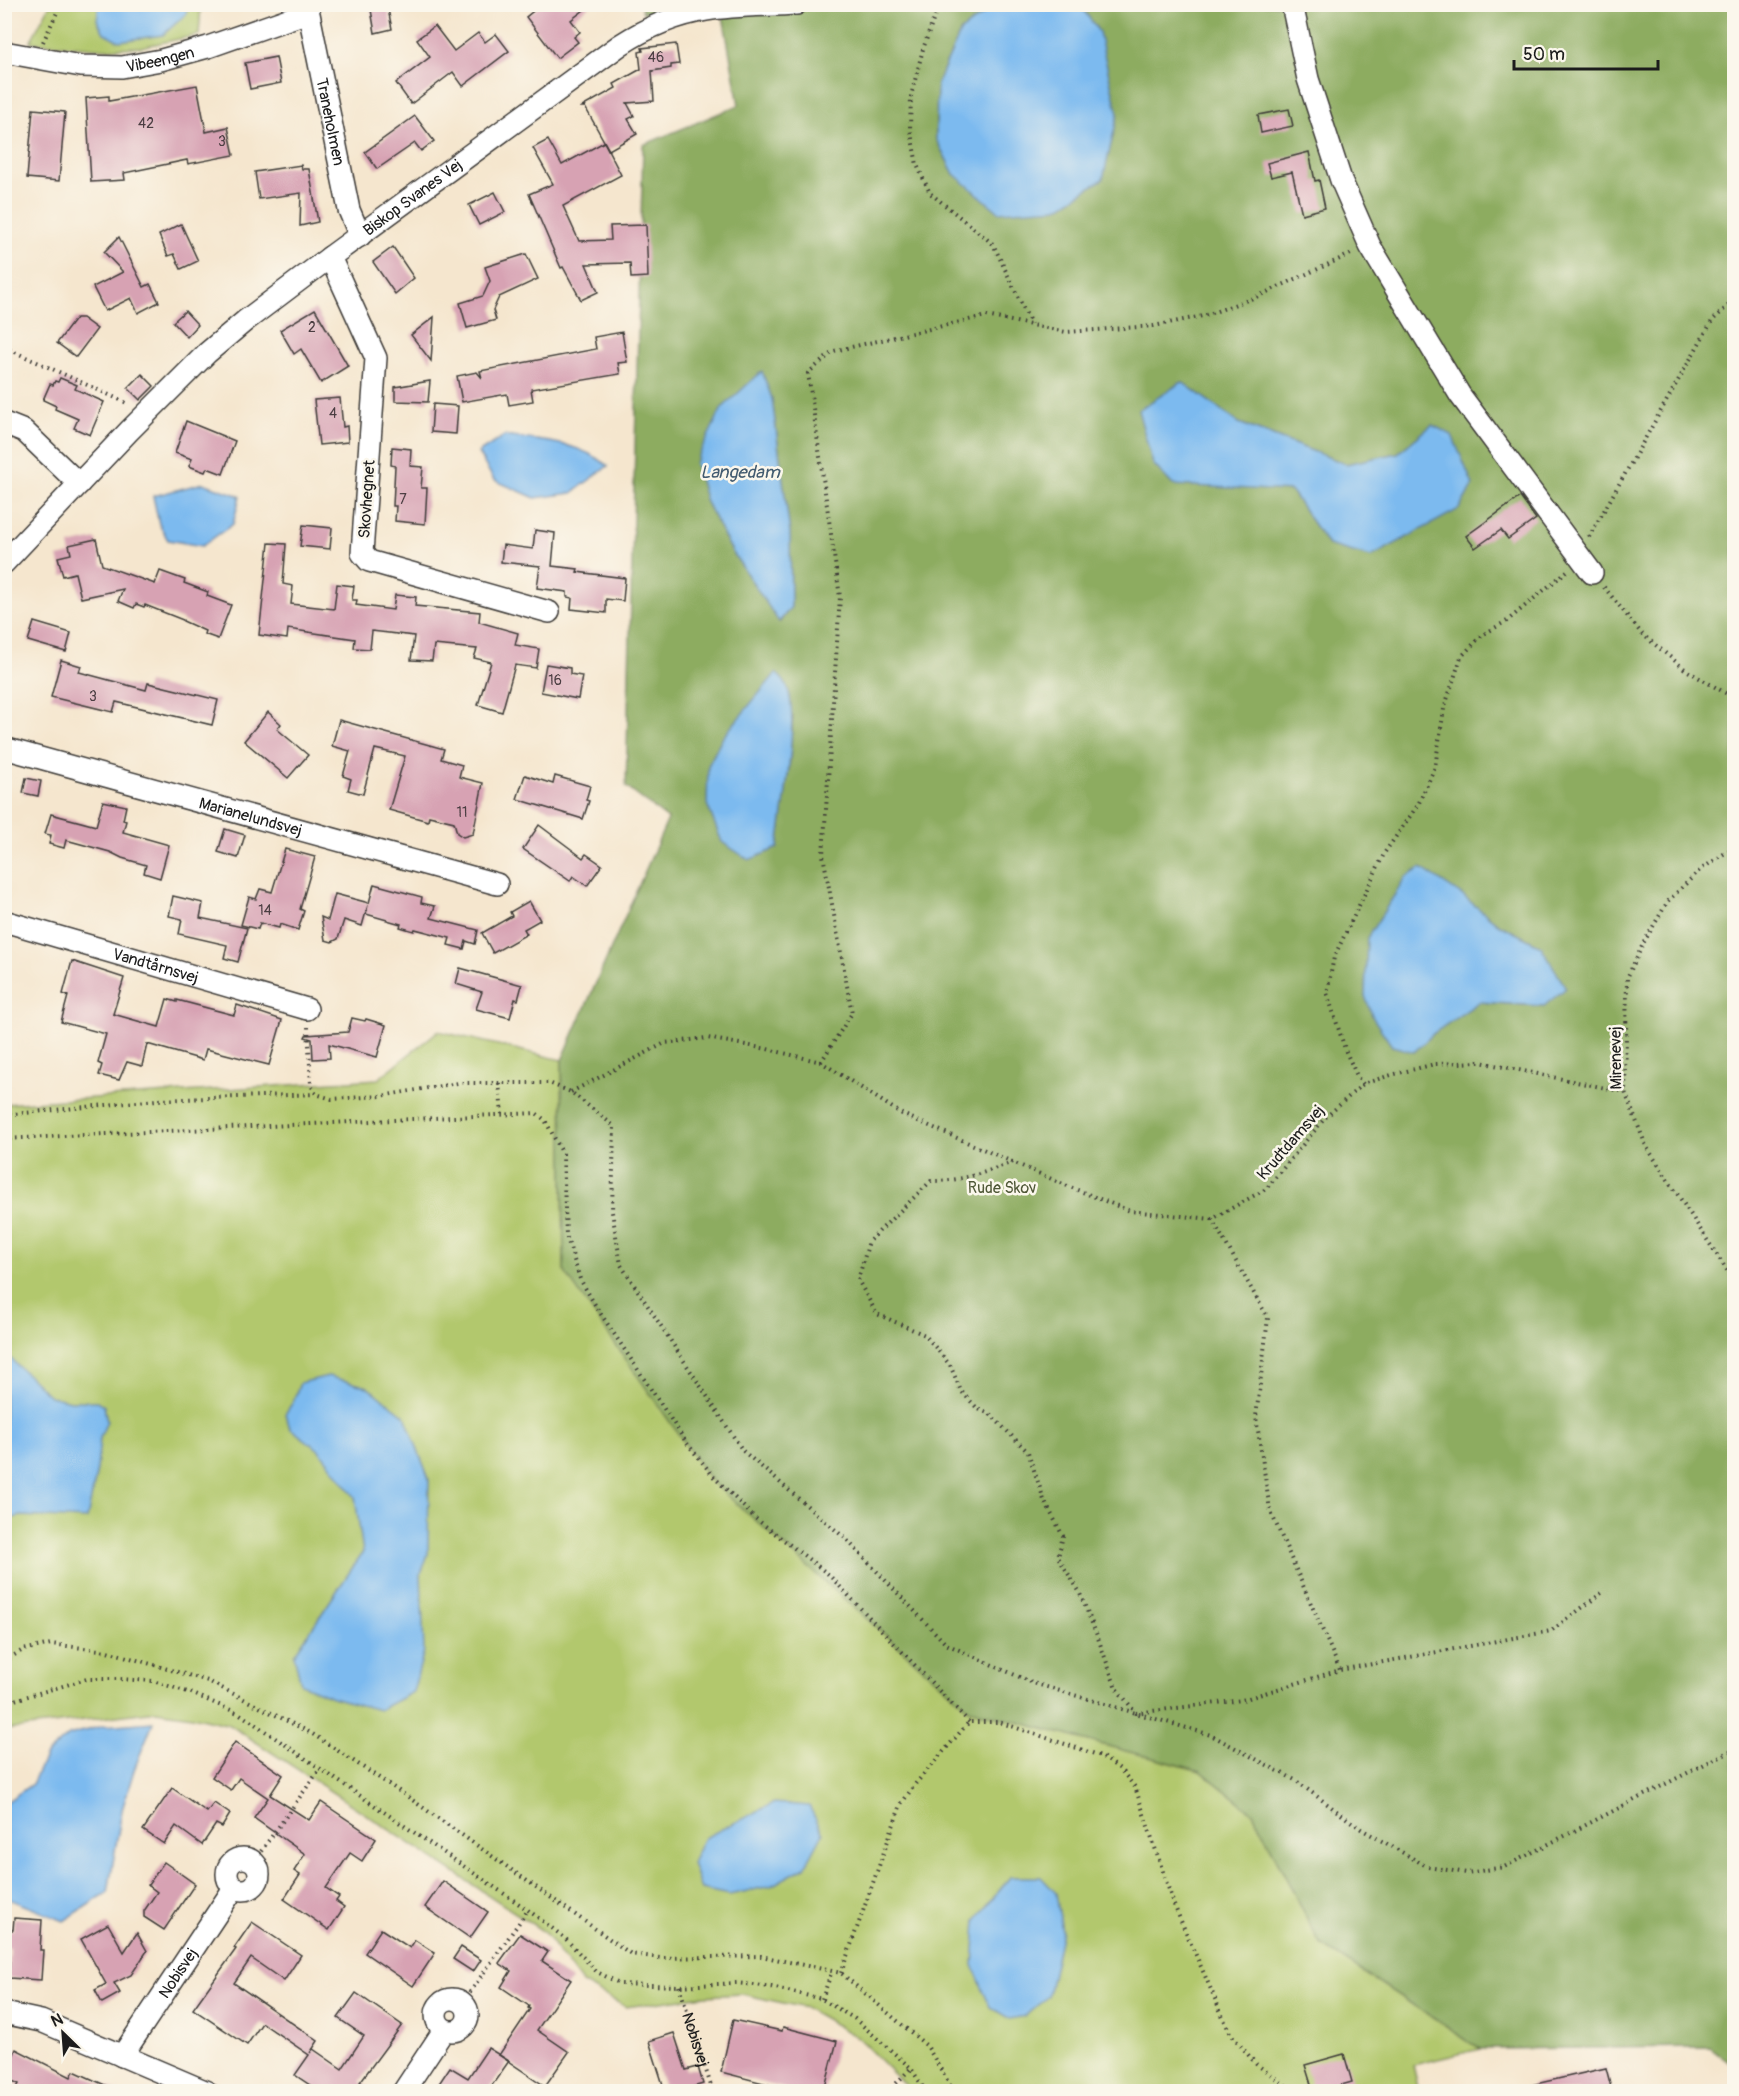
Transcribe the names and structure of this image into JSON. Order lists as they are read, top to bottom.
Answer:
{
  "streets": {
    "street": [
      "Vibeengen",
      "Traneholmen",
      "Biskop Svanes Vej",
      "Skovhegnet",
      "Marianelundsvej",
      "Vandtårnsvej",
      "Nobisvej"
    ],
    "path": ["Mirenevej", "Krudtdamsvej"]
  },
  "crossings": [
    ["Vibeengen", "Traneholmen"],
    ["Traneholmen", "Biskop Svanes Vej"],
    ["Biskop Svanes Vej", "Skovhegnet"],
    ["Mirenevej", "Krudtdamsvej"]
  ],
  "water": ["Langedam"],
  "parks": ["Rude Skov"],
  "house_numbers": [
    "46",
    "42",
    "3",
    "2",
    "4",
    "7",
    "16",
    "3",
    "11",
    "14"
  ],
  "scale_bar": "50 m",
  "north": "top left"
}
